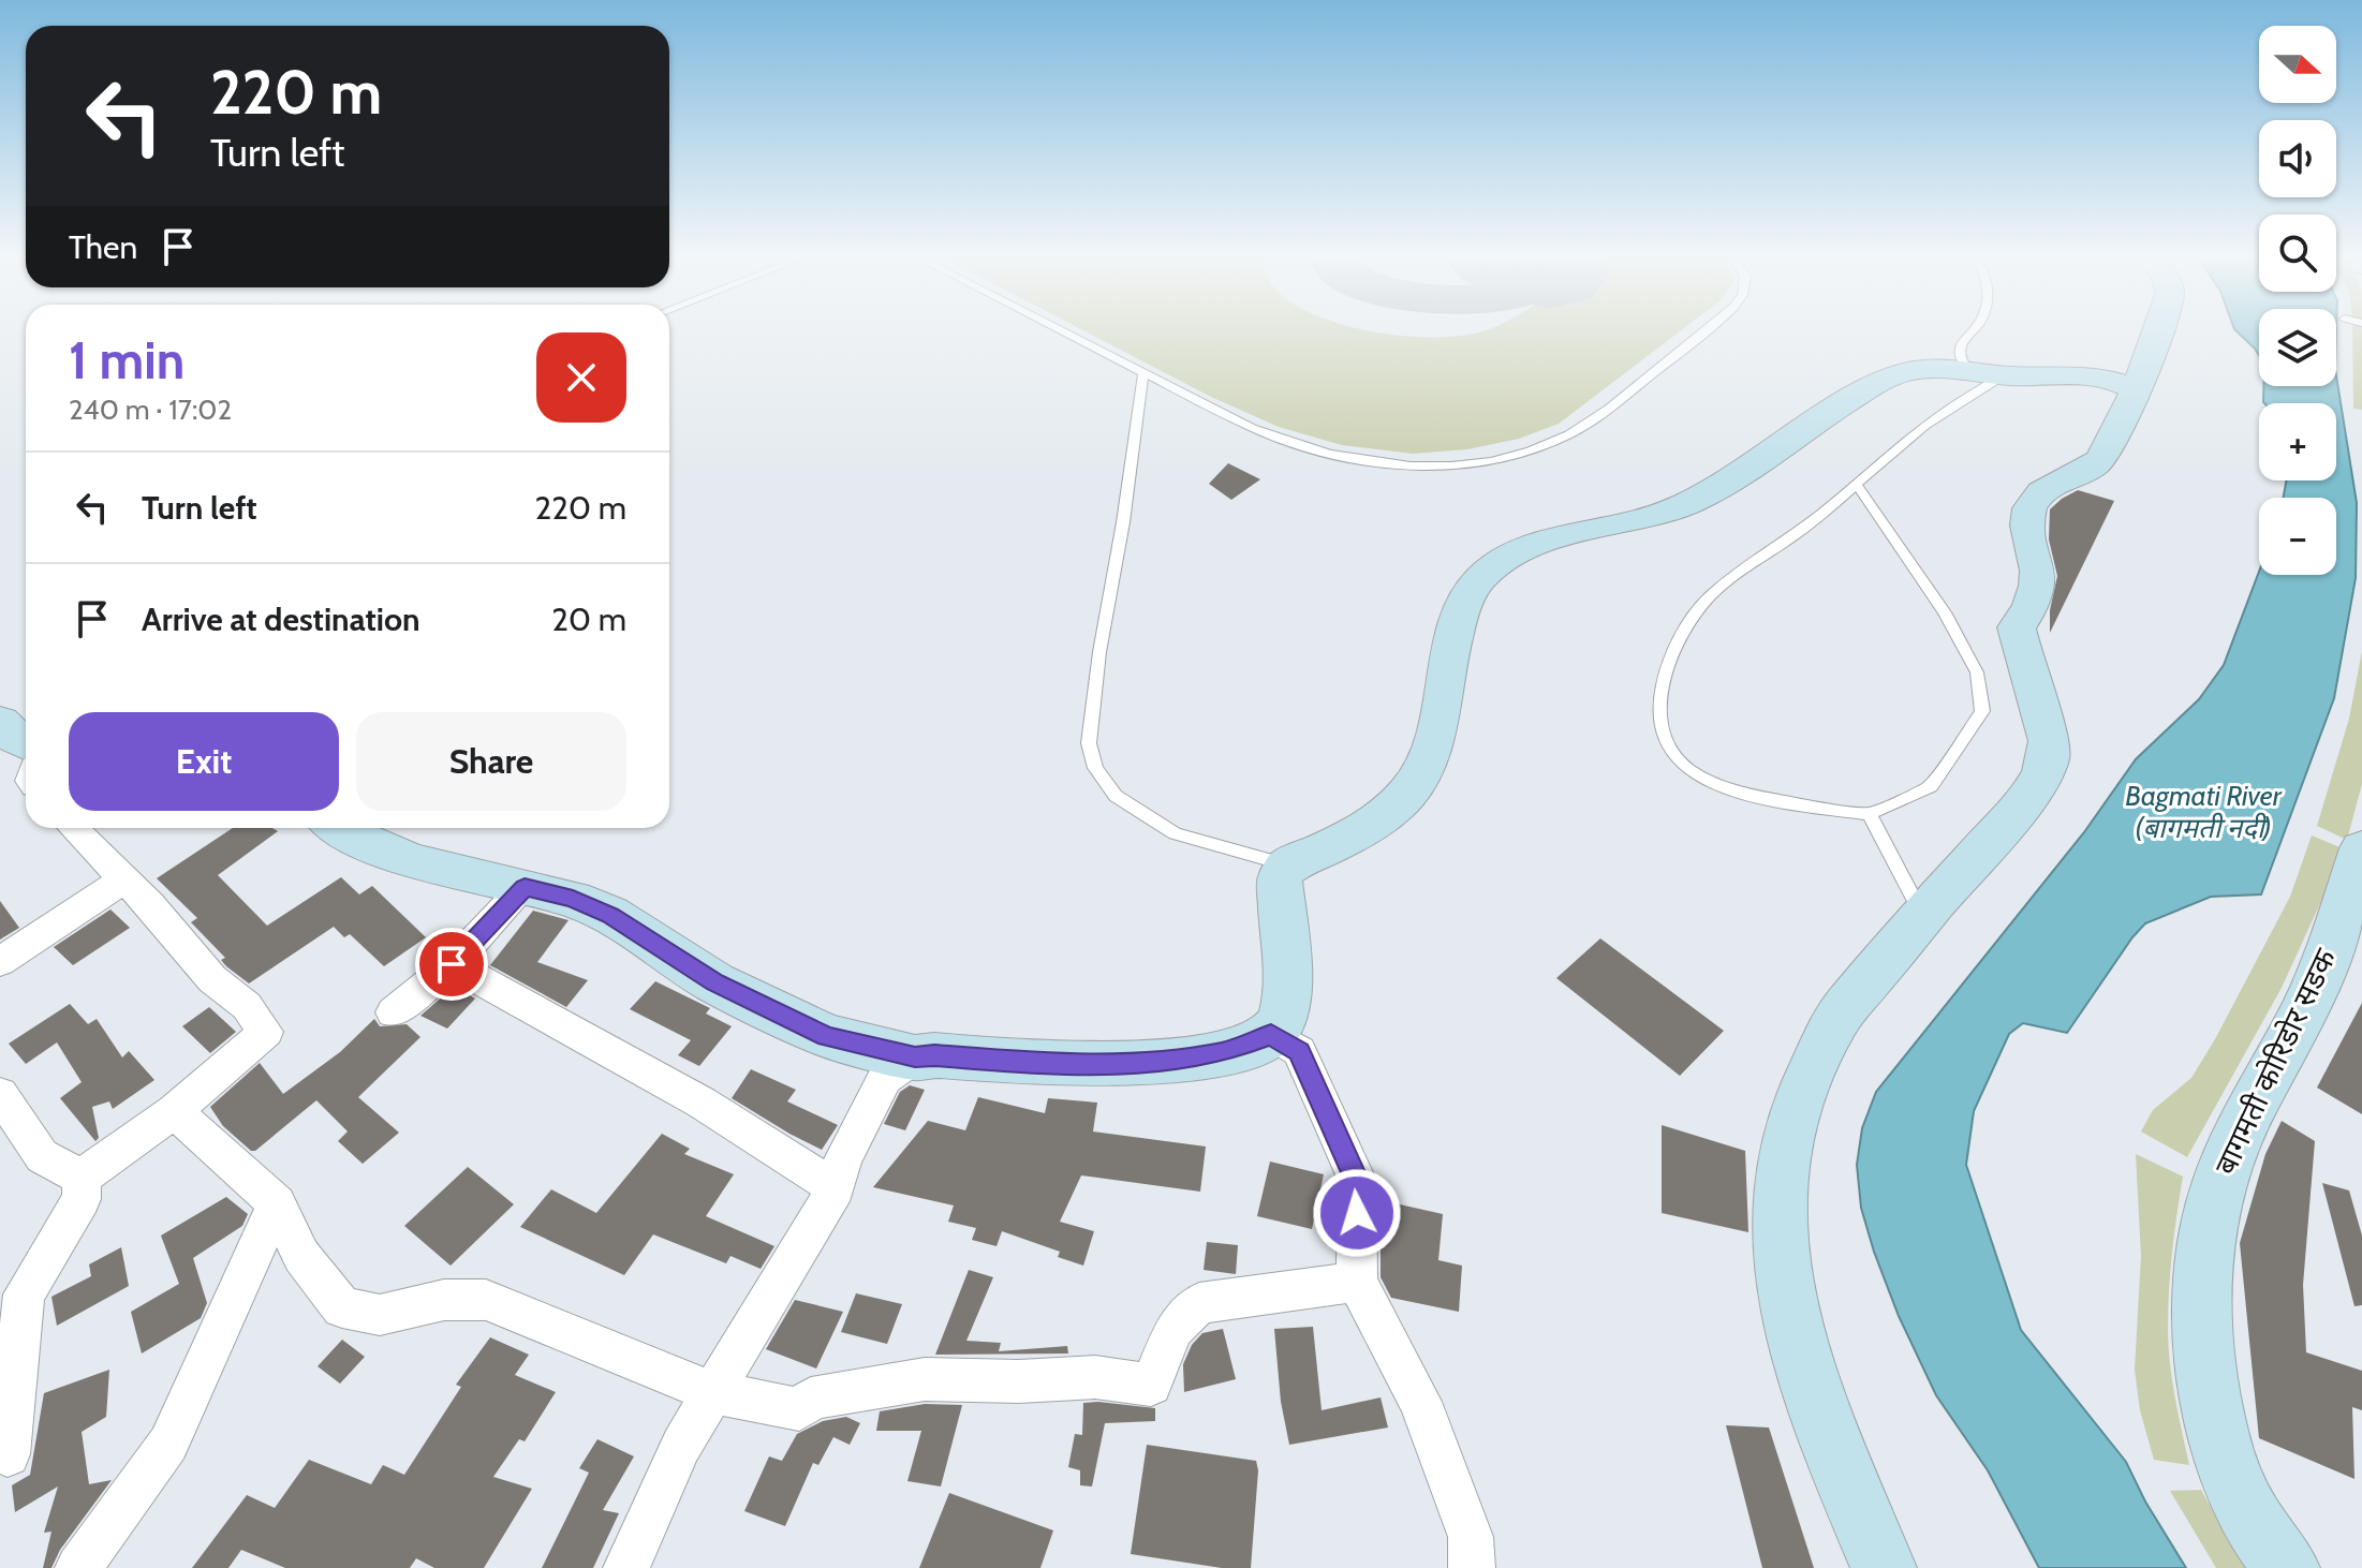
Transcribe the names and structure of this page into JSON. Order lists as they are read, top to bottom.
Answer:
{
  "streets": {
    "main road": ["बागमती कोरिडोर सडक"]
  },
  "water": ["Bagmati River (बागमती नदी)"],
  "north": "right",
  "page": {
    "map_buttons": ["+", "−"],
    "turn": ["220 m", "Turn left"],
    "then": "Then",
    "heading": ["1 min", "240 m · 17:02"],
    "list": [
      {
        "name": "Turn left",
        "value": "220 m"
      },
      {
        "name": "Arrive at destination",
        "value": "20 m"
      }
    ],
    "buttons": ["Exit", "Share"]
  }
}
